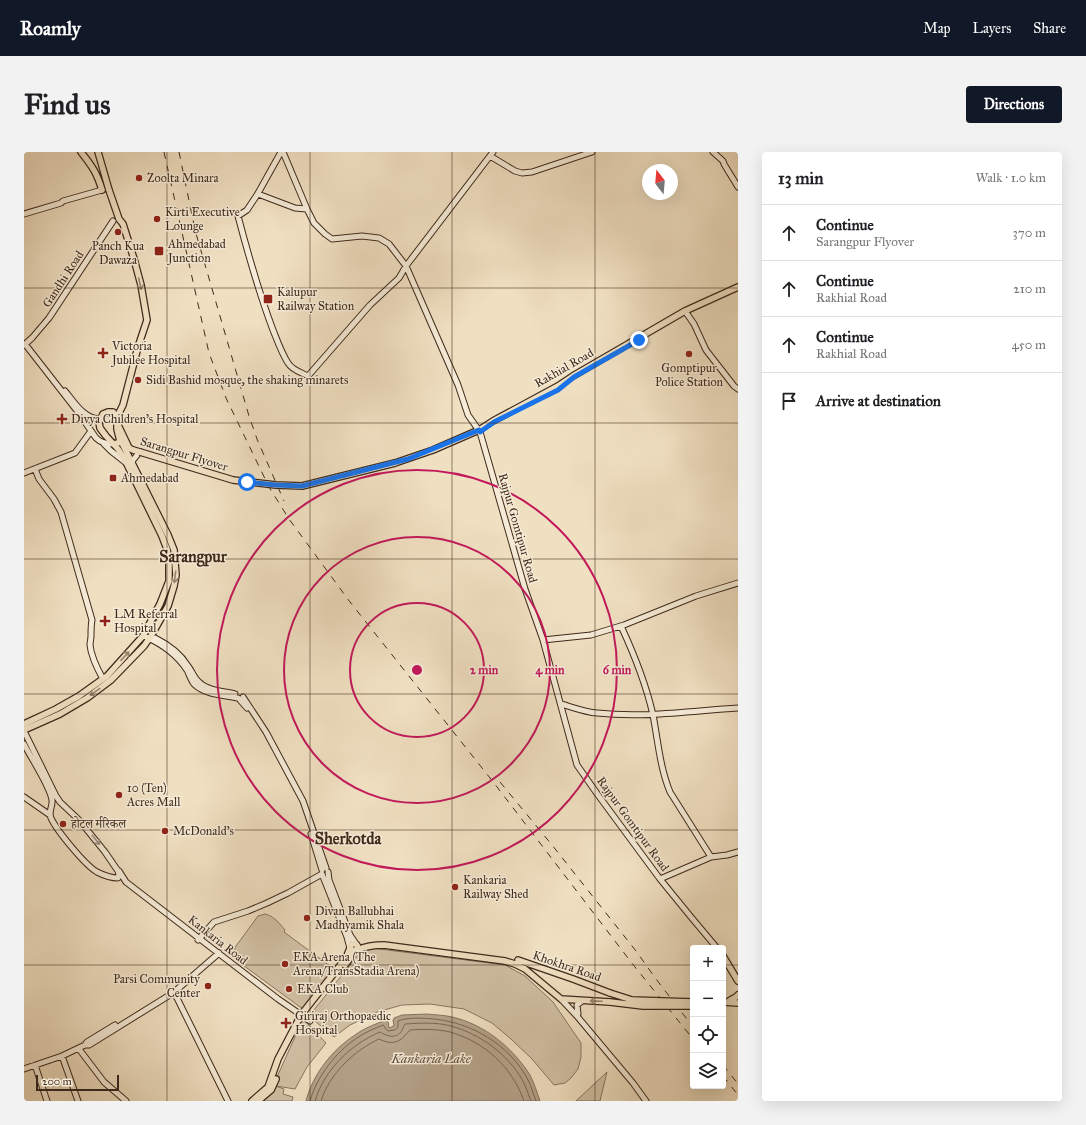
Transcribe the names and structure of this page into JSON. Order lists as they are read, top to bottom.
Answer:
{
  "streets": {
    "main road": [
      "Gandhi Road",
      "Rakhial Road",
      "Sarangpur Flyover",
      "Rajpur Gomtipur Road",
      "Kankaria Road",
      "Khokhra Road"
    ]
  },
  "crossings": [
    ["Rakhial Road", "Sarangpur Flyover"],
    ["Rakhial Road", "Rajpur Gomtipur Road"]
  ],
  "districts": ["Sarangpur", "Sherkotda"],
  "water": ["Kankaria Lake"],
  "places": {
    "other": [
      "Zoolta Minara",
      "Kirti Executive Lounge",
      "Panch Kua Dawaza",
      "Gomptipur Police Station",
      "Sidi Bashid mosque, the shaking minarets",
      "10 (Ten) Acres Mall",
      "होटल मीरेकल",
      "McDonald's",
      "Kankaria Railway Shed",
      "Divan Ballubhai Madhyamik Shala",
      "EKA Arena (The Arena/TransStadia Arena)",
      "Parsi Community Center",
      "EKA Club"
    ],
    "transit": ["Ahmedabad Junction", "Kalupur Railway Station", "Ahmedabad"],
    "health": [
      "Victoria Jubilee Hospital",
      "Divya Children's Hospital",
      "LM Referral Hospital",
      "Giriraj Orthopaedic Hospital"
    ]
  },
  "scale_bar": "200 m",
  "north": "top",
  "page": {
    "header": "Roamly",
    "nav": ["Map", "Layers", "Share"],
    "buttons": "Directions",
    "title": "Find us",
    "heading": ["13 min", "Walk · 1.0 km"],
    "list": [
      ["Continue", "Sarangpur Flyover", "370 m"],
      ["Continue", "Rakhial Road", "210 m"],
      ["Continue", "Rakhial Road", "450 m"],
      "Arrive at destination"
    ],
    "map_buttons": ["+", "−"],
    "scale": "200 m"
  },
  "rings": ["2 min", "4 min", "6 min"]
}
